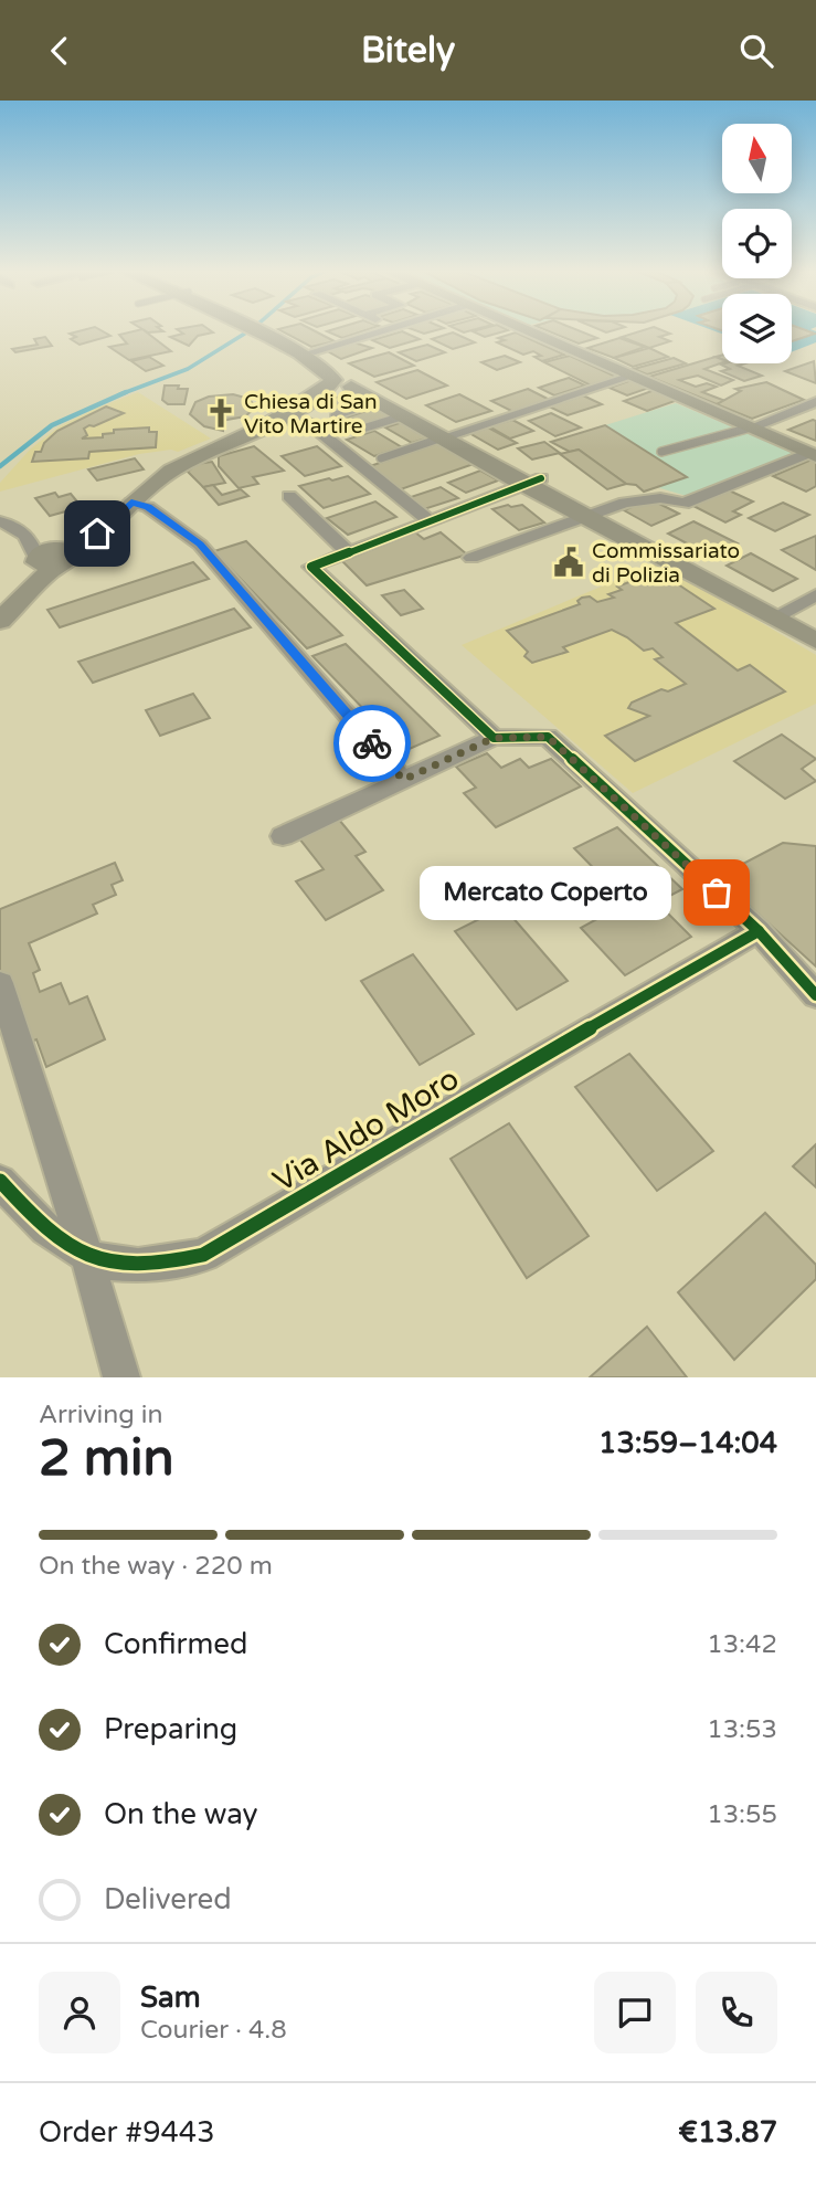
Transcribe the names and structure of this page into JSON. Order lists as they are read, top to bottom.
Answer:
{
  "streets": {
    "street": ["Via Aldo Moro"]
  },
  "places": {
    "church": ["Chiesa di San Vito Martire"],
    "public building": ["Commissariato di Polizia"],
    "other": ["Mercato Coperto"]
  },
  "north": "top",
  "page": {
    "header": "Bitely",
    "bubble": "Mercato Coperto",
    "heading": ["2 min", "Arriving in", "13:59–14:04"],
    "panel": [
      "Sam",
      "Courier · 4.8",
      "Order #9443",
      "€13.87"
    ],
    "bar": "On the way · 220 m",
    "list": [
      ["Confirmed", "13:42"],
      ["Preparing", "13:53"],
      ["On the way", "13:55"],
      "Delivered"
    ]
  }
}
